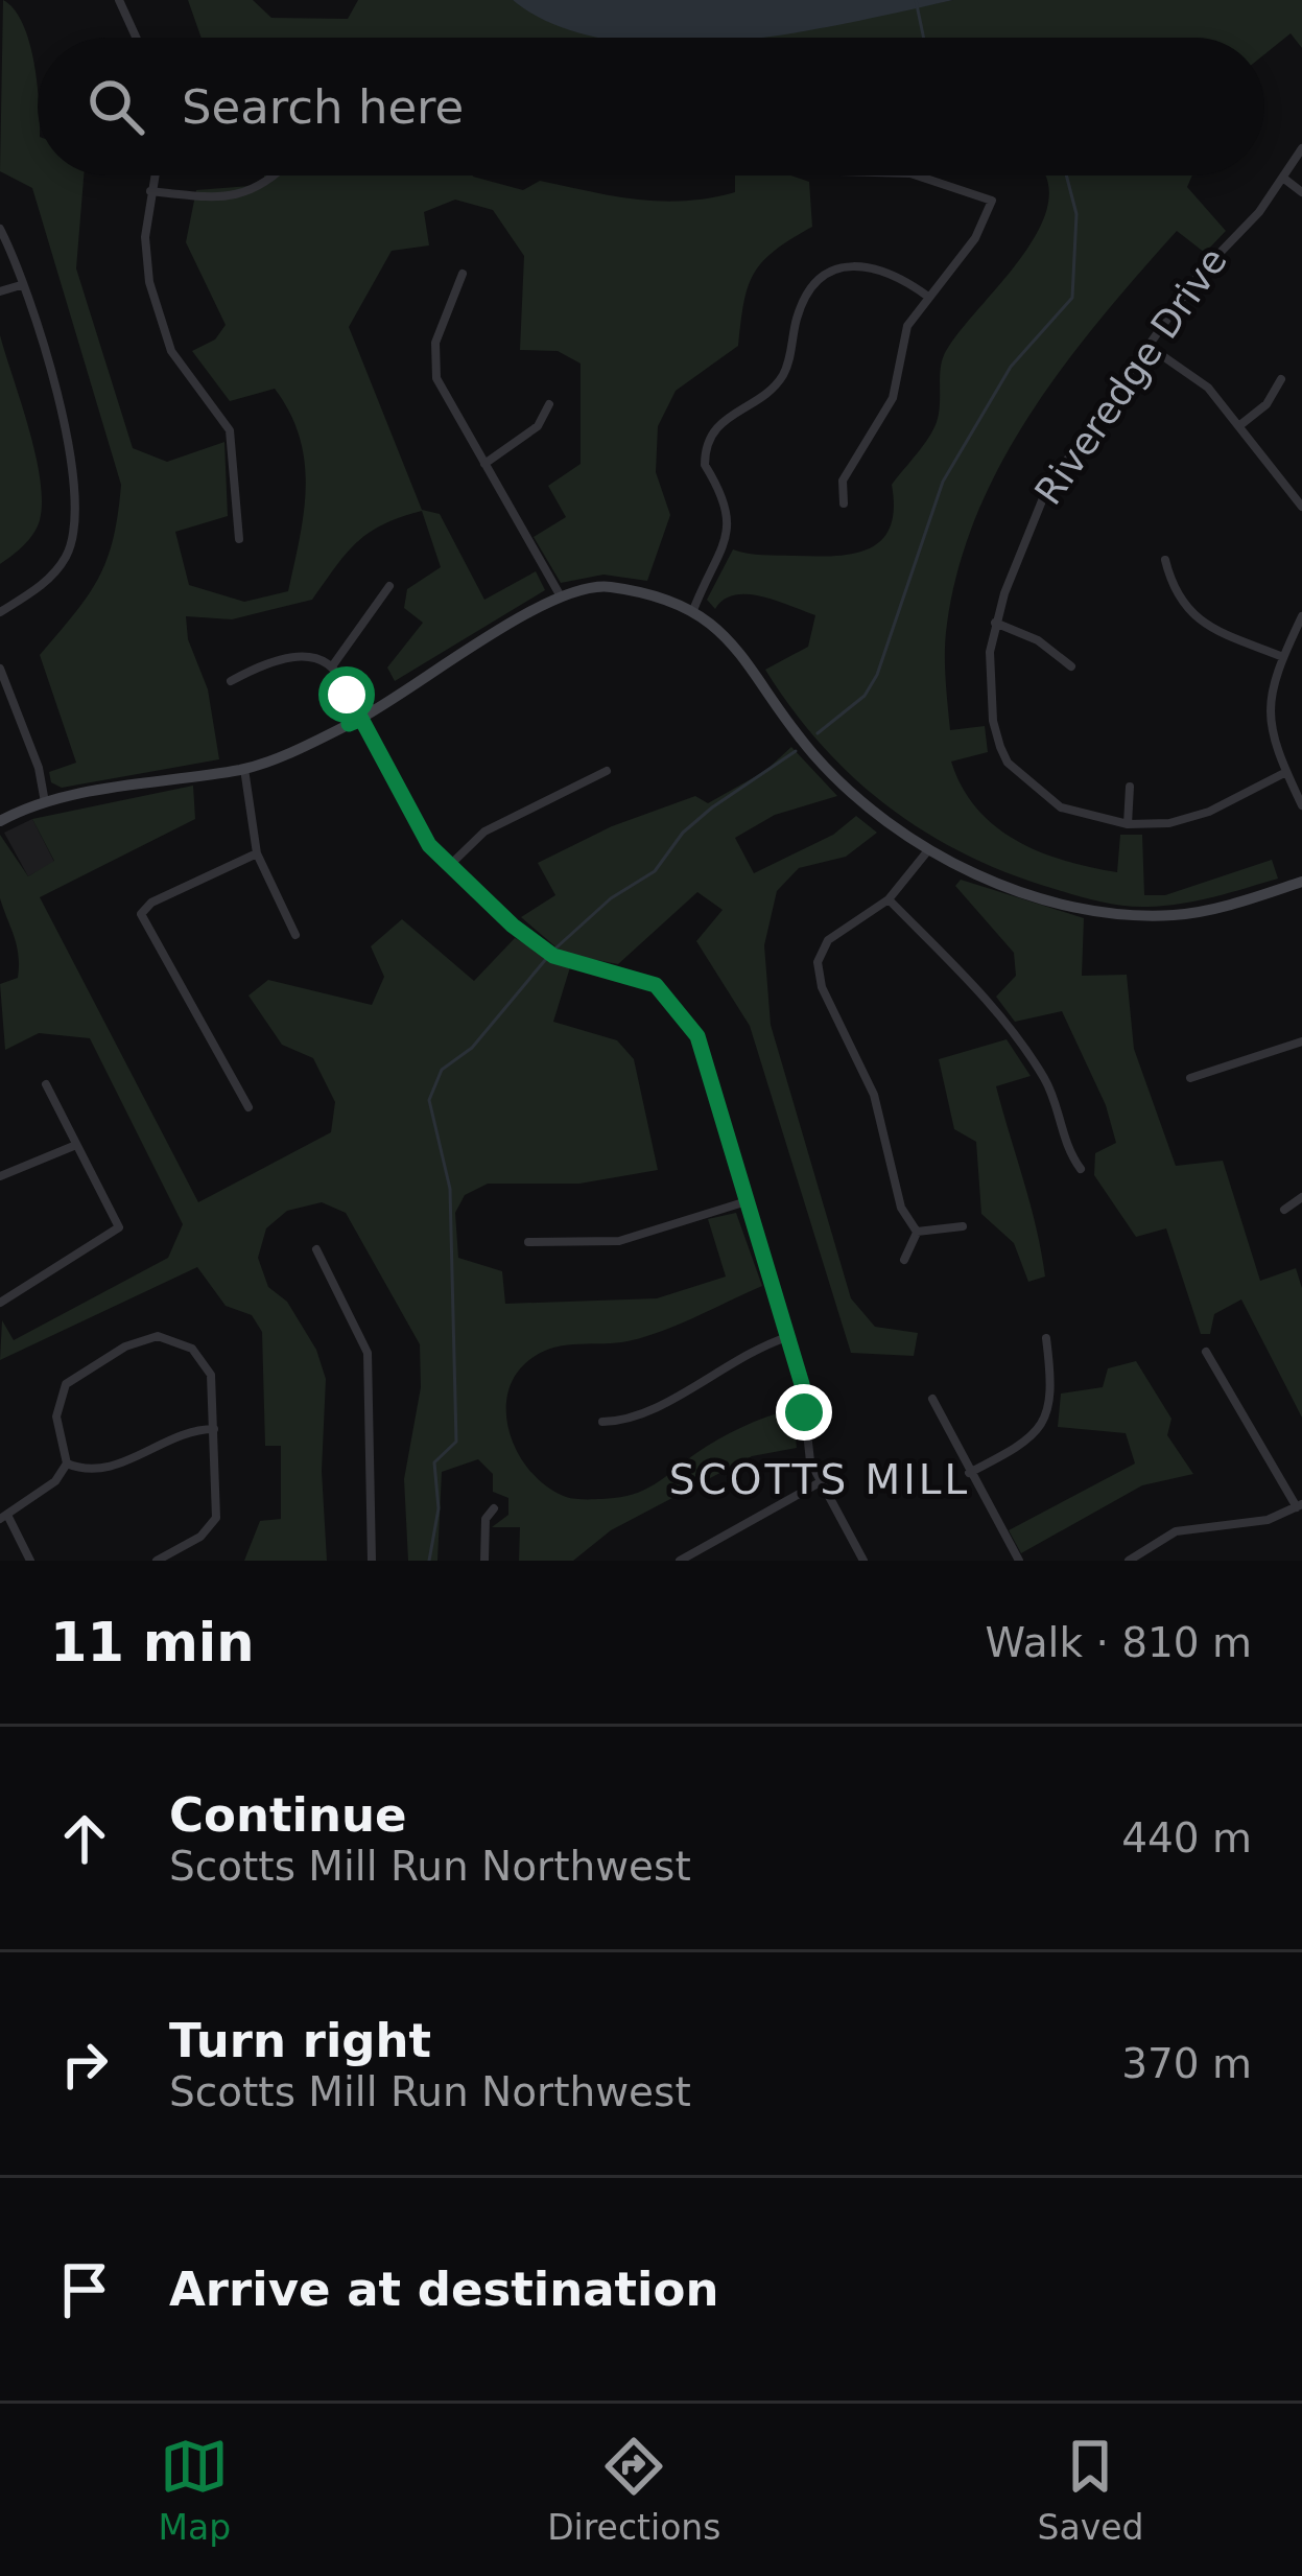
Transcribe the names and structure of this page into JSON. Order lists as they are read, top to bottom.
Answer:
{
  "streets": {
    "street": ["Riveredge Drive"]
  },
  "districts": ["SCOTTS MILL"],
  "page": {
    "search": "Search here",
    "heading": ["11 min", "Walk · 810 m"],
    "list": [
      ["Continue", "Scotts Mill Run Northwest", "440 m"],
      ["Turn right", "Scotts Mill Run Northwest", "370 m"],
      "Arrive at destination"
    ],
    "nav": ["Map", "Directions", "Saved"]
  }
}
